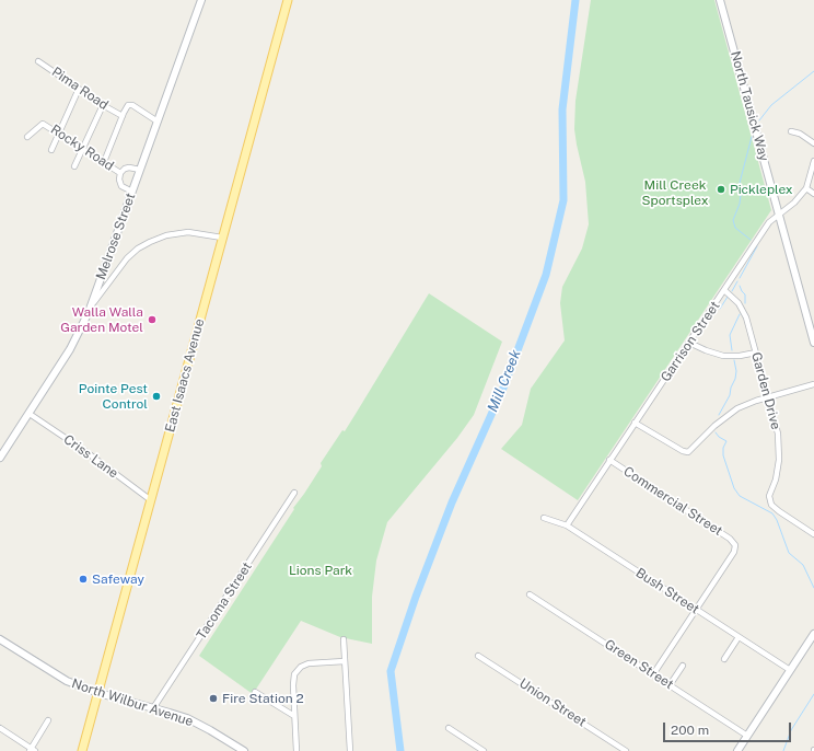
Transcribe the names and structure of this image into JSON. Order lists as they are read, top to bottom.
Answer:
{
  "streets": {
    "main road": [
      "North Tausick Way",
      "Melrose Street",
      "East Isaacs Avenue",
      "North Wilbur Avenue"
    ],
    "street": [
      "Pima Road",
      "Rocky Road",
      "Garrison Street",
      "Garden Drive",
      "Criss Lane",
      "Commercial Street",
      "Bush Street",
      "Tacoma Street",
      "Green Street",
      "Union Street"
    ]
  },
  "crossings": [
    ["North Tausick Way", "Garrison Street"],
    ["Rocky Road", "Melrose Street"],
    ["Melrose Street", "Criss Lane"],
    ["Garrison Street", "Garden Drive"],
    ["Garrison Street", "Commercial Street"],
    ["Garrison Street", "Bush Street"],
    ["East Isaacs Avenue", "Criss Lane"],
    ["East Isaacs Avenue", "North Wilbur Avenue"],
    ["Commercial Street", "Bush Street"],
    ["Tacoma Street", "North Wilbur Avenue"]
  ],
  "water": ["Mill Creek"],
  "parks": ["Mill Creek Sportsplex", "Lions Park"],
  "places": [
    "Pickleplex",
    "Walla Walla Garden Motel",
    "Pointe Pest Control",
    "Safeway",
    "Fire Station 2"
  ],
  "scale_bar": "200 m"
}
